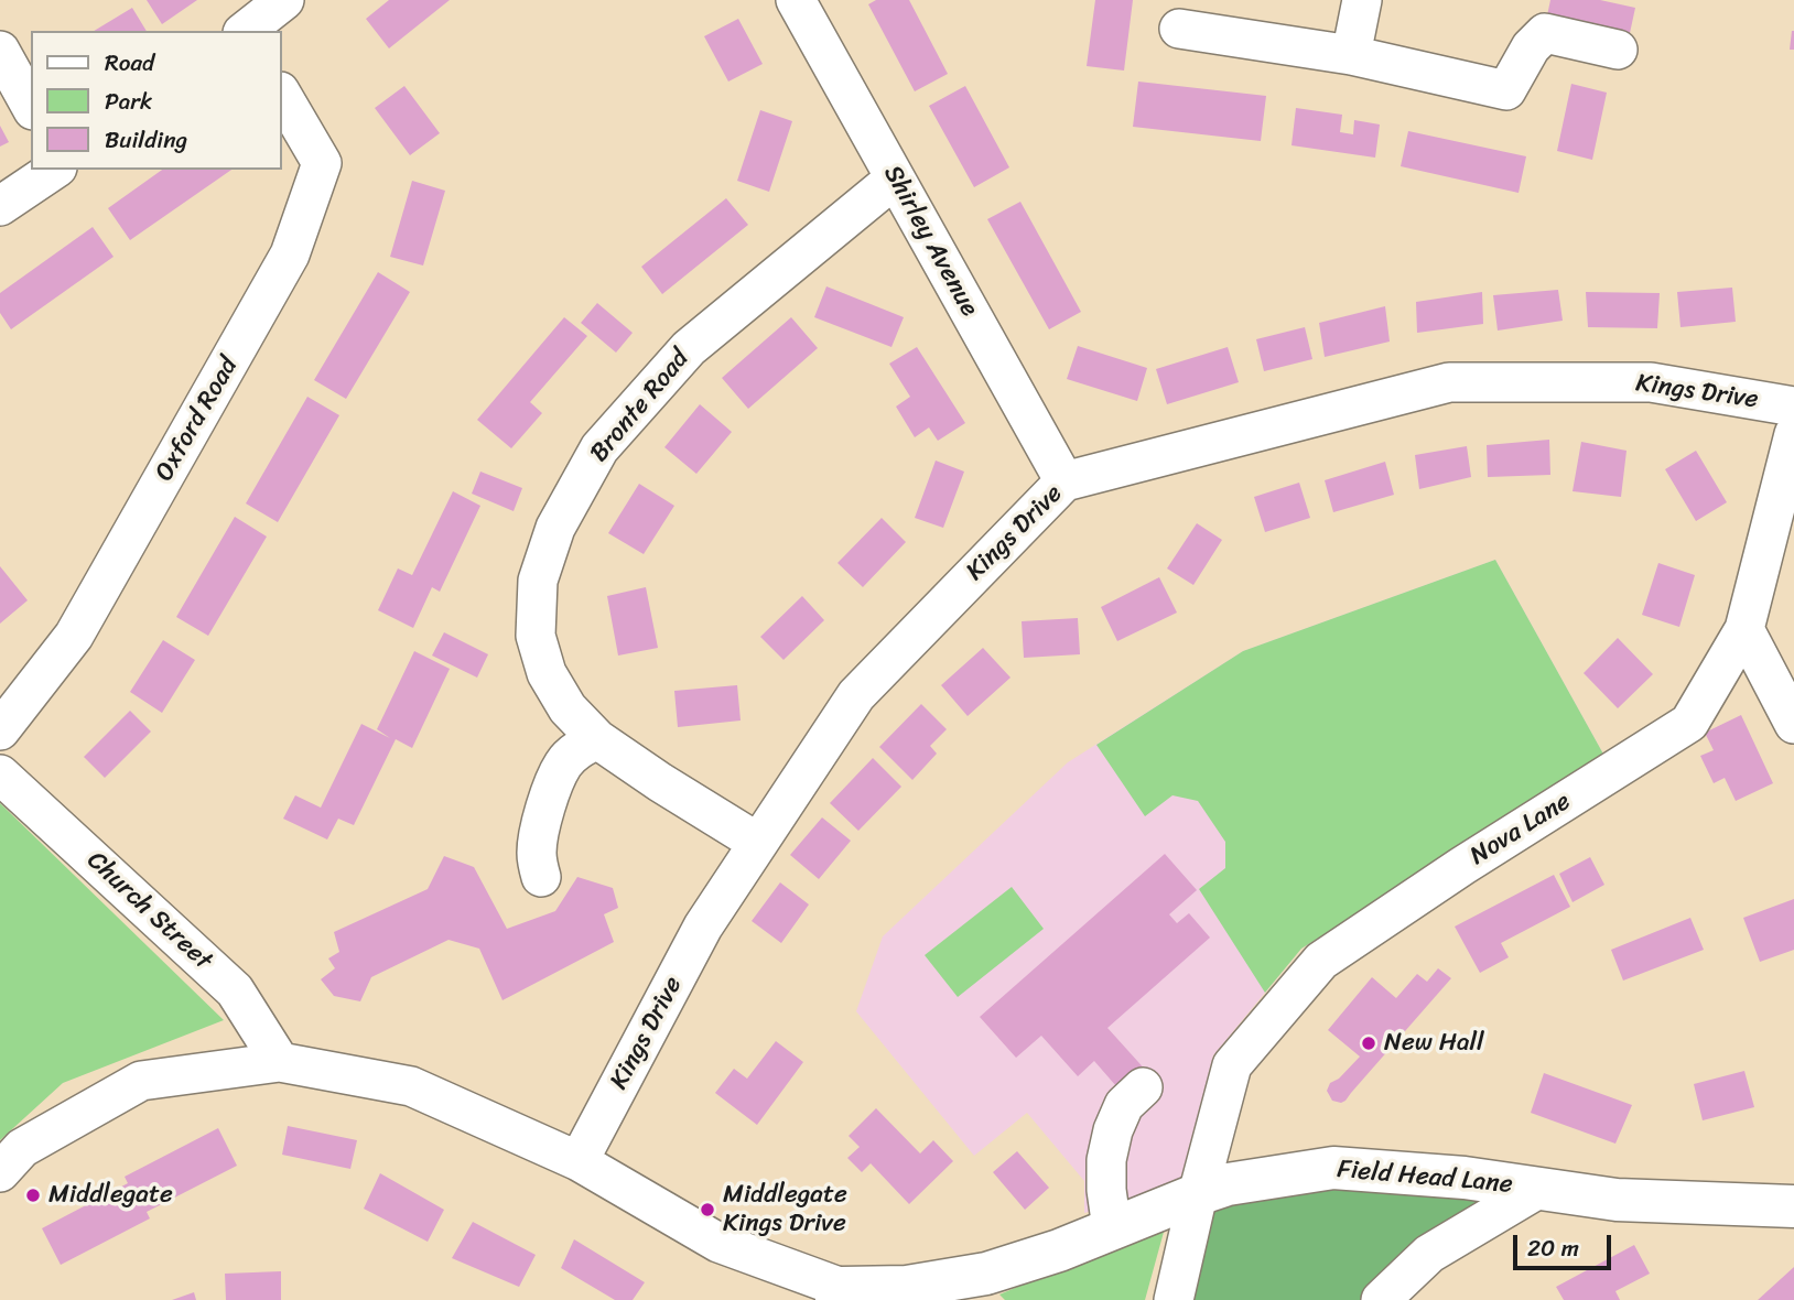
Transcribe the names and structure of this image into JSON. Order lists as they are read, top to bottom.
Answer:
{
  "streets": {
    "main road": ["Field Head Lane"],
    "street": [
      "Shirley Avenue",
      "Kings Drive",
      "Bronte Road",
      "Oxford Road",
      "Nova Lane",
      "Church Street"
    ]
  },
  "crossings": [
    ["Shirley Avenue", "Kings Drive"],
    ["Shirley Avenue", "Bronte Road"],
    ["Kings Drive", "Bronte Road"],
    ["Nova Lane", "Field Head Lane"]
  ],
  "places": ["New Hall", "Middlegate", "Middlegate Kings Drive"],
  "legend": ["Road", "Park", "Building"],
  "scale_bar": "20 m"
}
